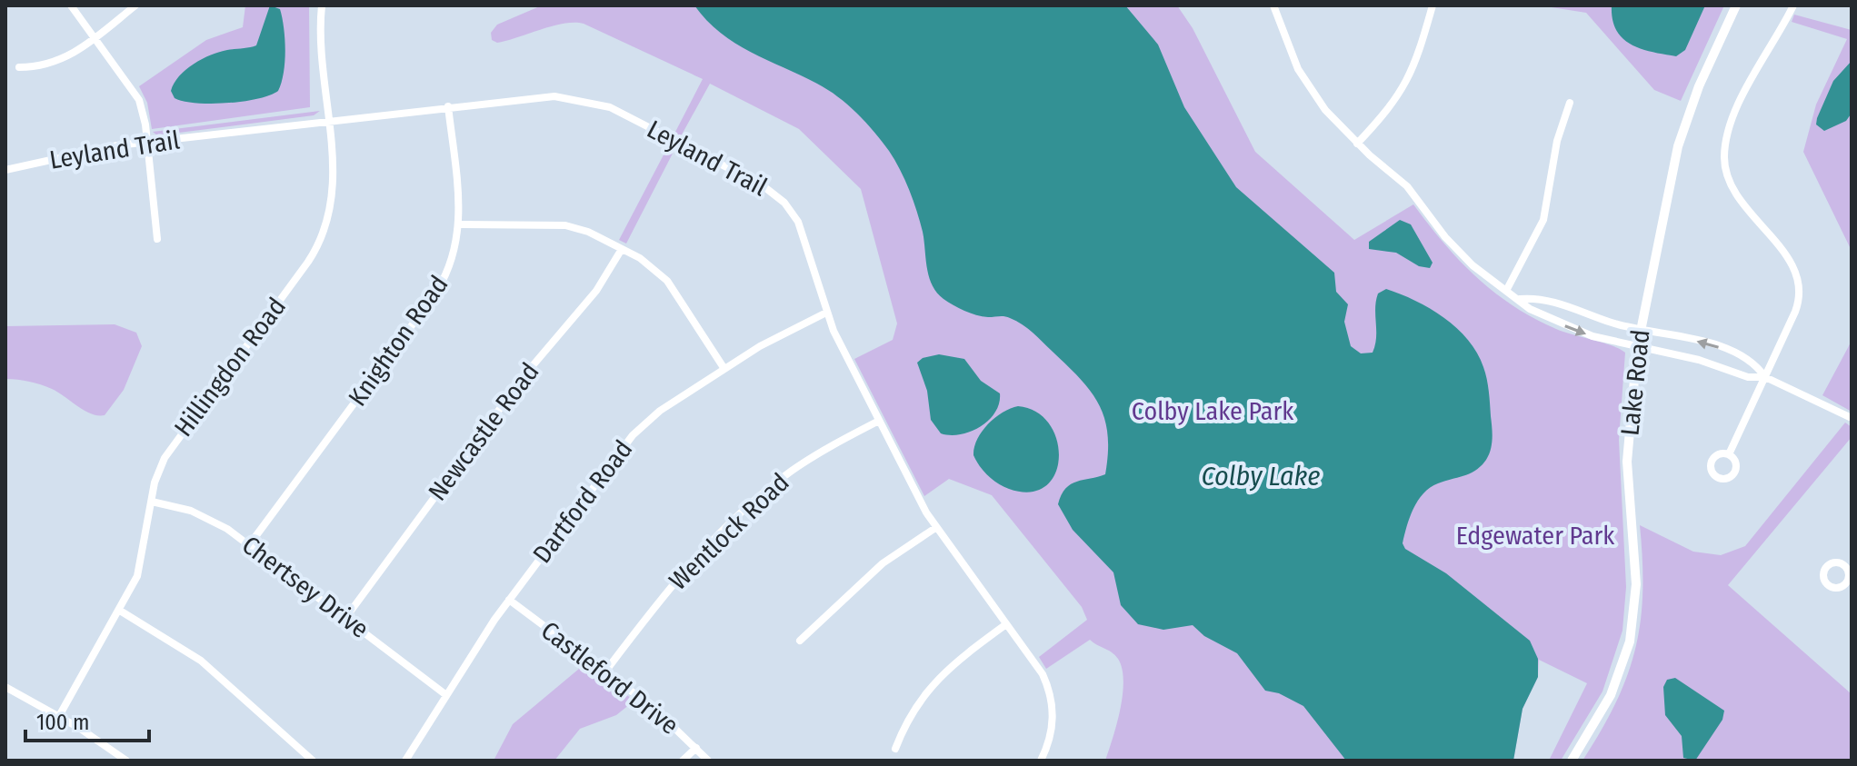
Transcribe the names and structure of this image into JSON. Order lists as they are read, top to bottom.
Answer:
{
  "streets": {
    "street": [
      "Leyland Trail",
      "Knighton Road",
      "Hillingdon Road",
      "Lake Road",
      "Newcastle Road",
      "Dartford Road",
      "Wentlock Road",
      "Chertsey Drive",
      "Castleford Drive"
    ]
  },
  "crossings": [
    ["Leyland Trail", "Knighton Road"],
    ["Leyland Trail", "Hillingdon Road"],
    ["Leyland Trail", "Dartford Road"],
    ["Leyland Trail", "Wentlock Road"],
    ["Knighton Road", "Chertsey Drive"],
    ["Hillingdon Road", "Chertsey Drive"],
    ["Newcastle Road", "Chertsey Drive"],
    ["Dartford Road", "Chertsey Drive"],
    ["Dartford Road", "Castleford Drive"],
    ["Wentlock Road", "Castleford Drive"]
  ],
  "water": ["Colby Lake"],
  "parks": ["Colby Lake Park", "Edgewater Park"],
  "scale_bar": "100 m"
}
